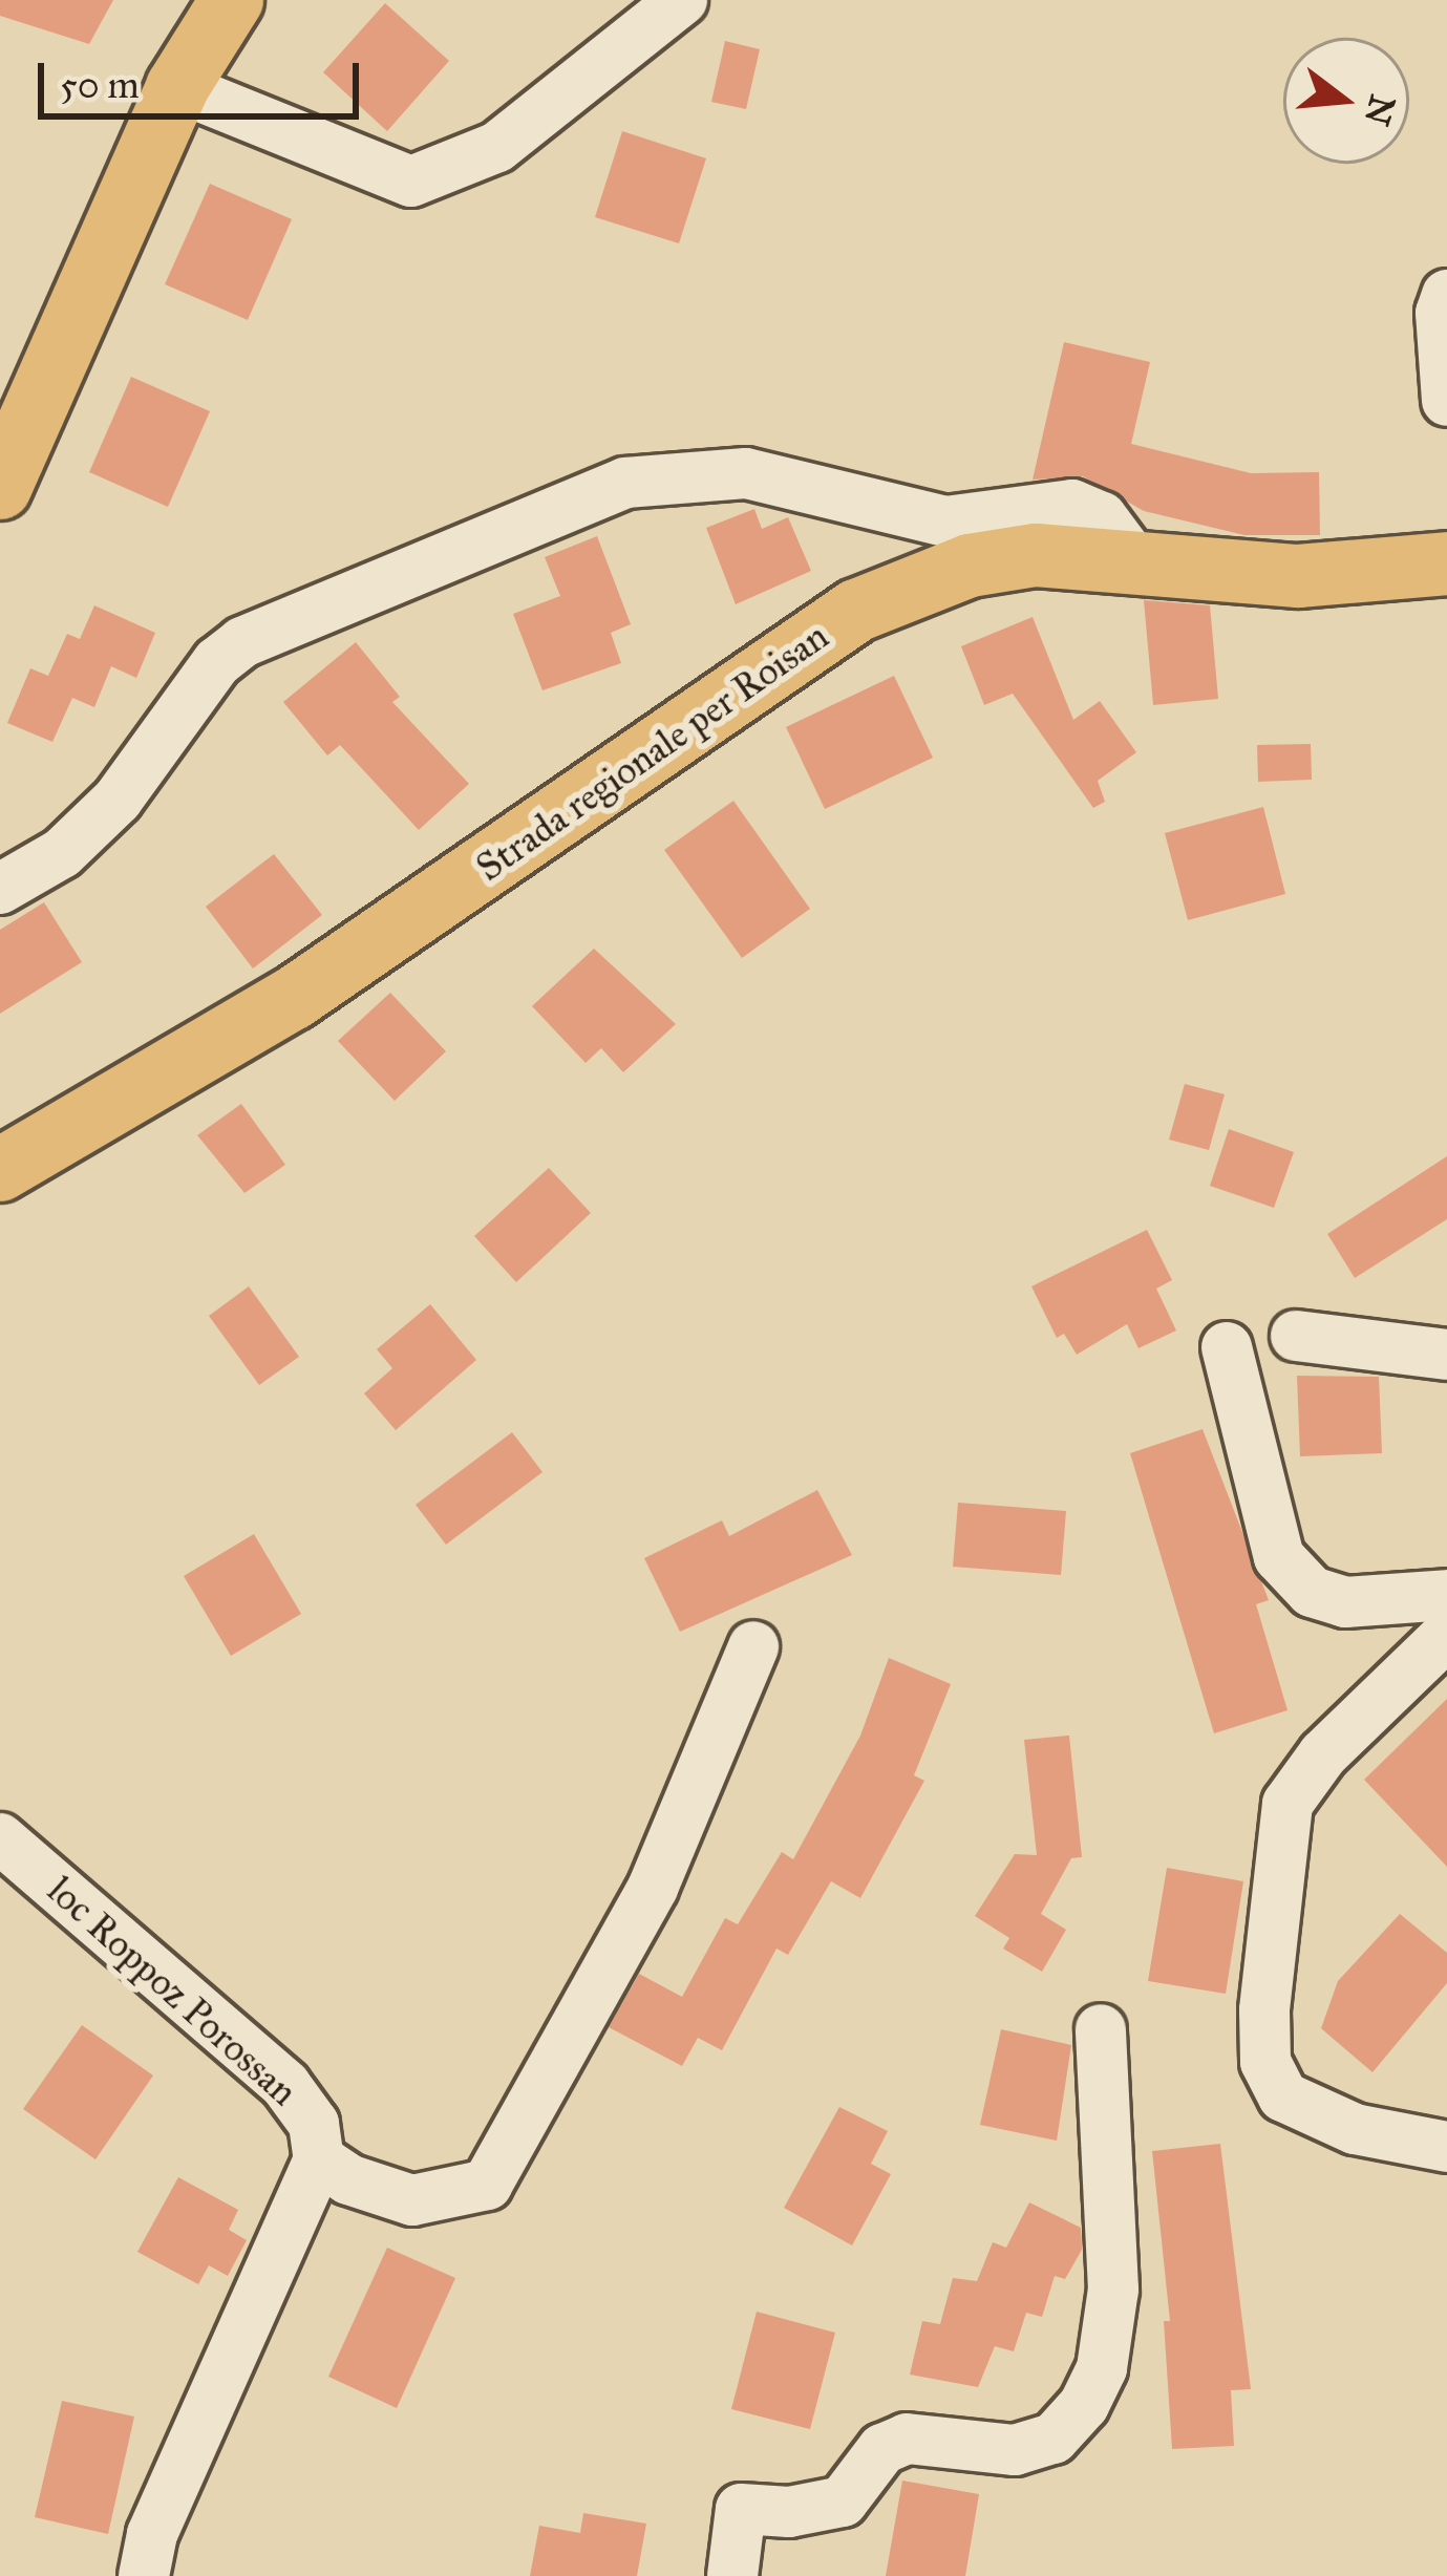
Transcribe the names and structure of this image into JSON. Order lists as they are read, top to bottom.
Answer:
{
  "streets": {
    "main road": ["Strada regionale per Roisan"],
    "street": ["loc Roppoz Porossan"]
  },
  "scale_bar": "50 m",
  "north": "right"
}
